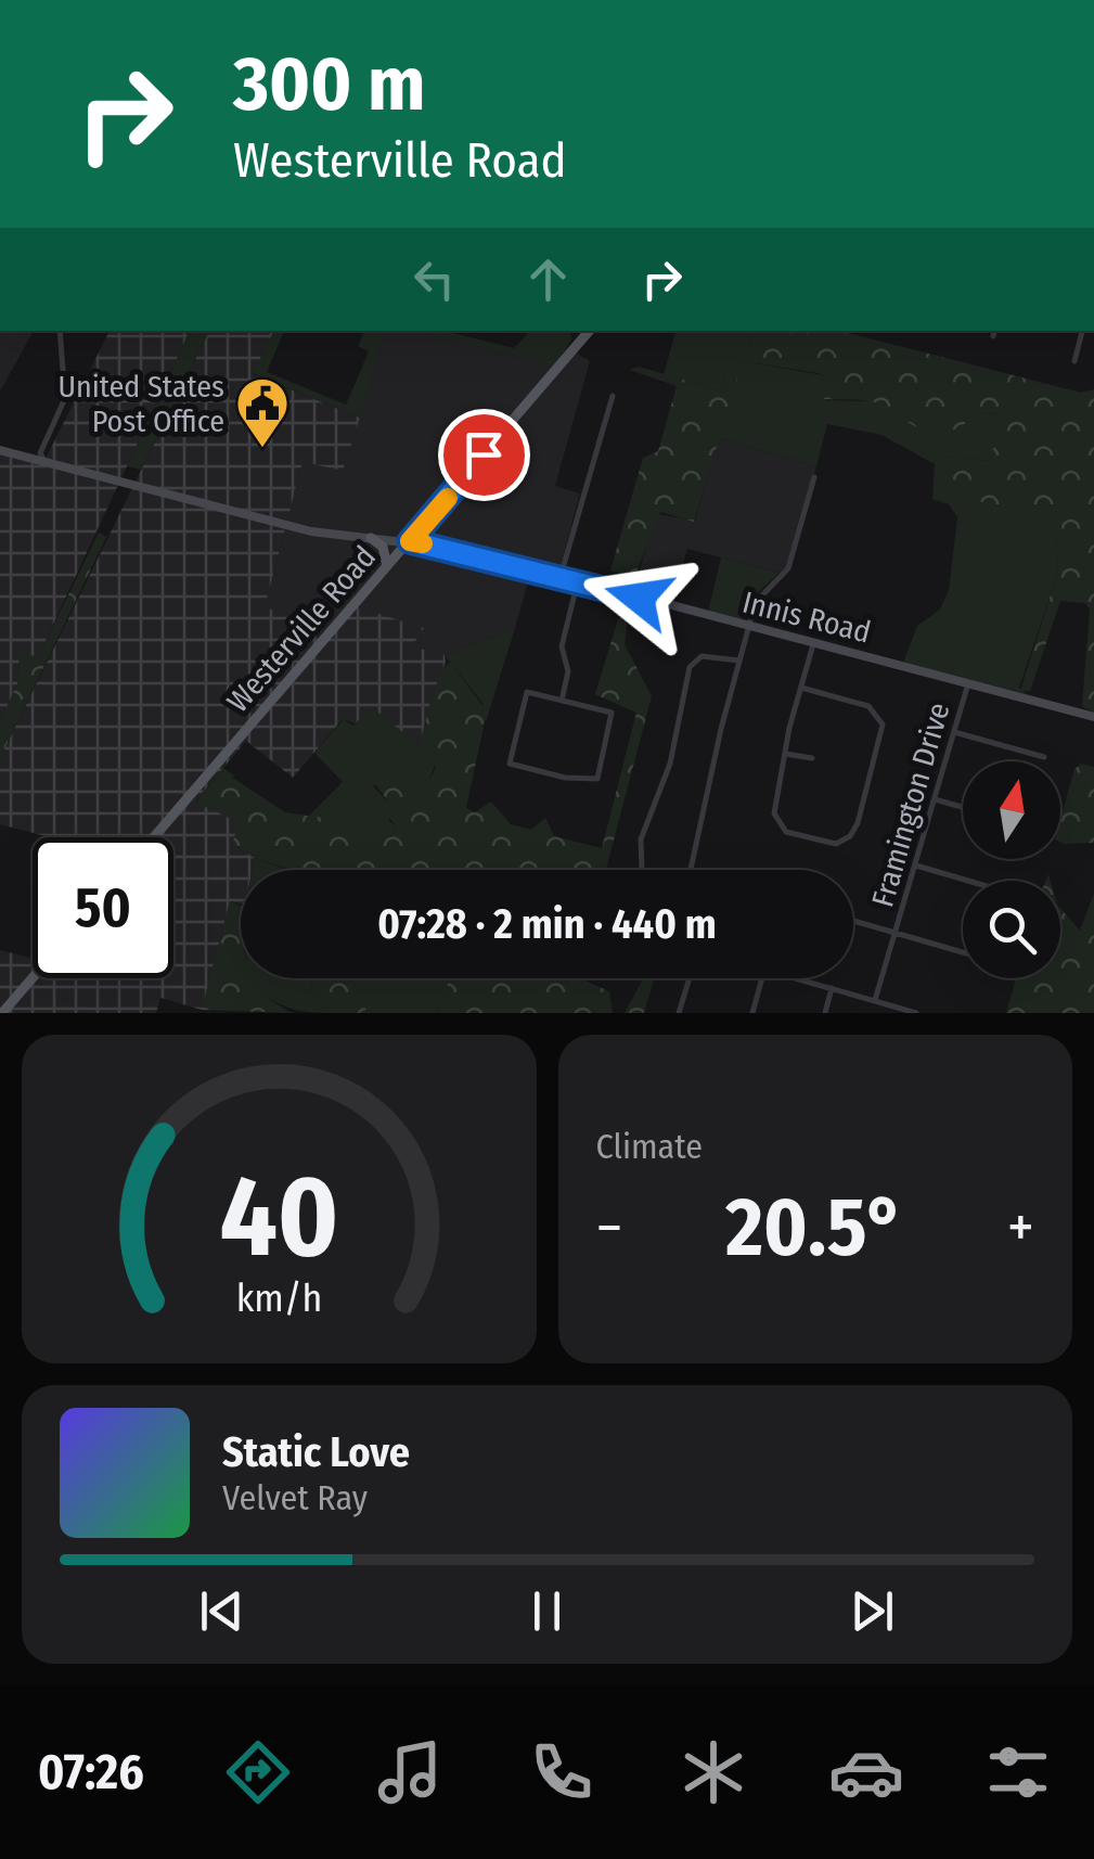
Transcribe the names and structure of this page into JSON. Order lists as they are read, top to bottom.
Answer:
{
  "streets": {
    "main road": ["Innis Road", "Westerville Road"],
    "street": ["Framington Drive"]
  },
  "crossings": [
    ["Innis Road", "Westerville Road"],
    ["Innis Road", "Framington Drive"]
  ],
  "places": {
    "public building": ["United States Post Office"]
  },
  "north": "top",
  "page": {
    "turn": ["300 m", "Westerville Road"],
    "limit": "50",
    "trip": "07:28 · 2 min · 440 m",
    "tile": "Climate",
    "heat": ["−", "20.5°", "+"],
    "song": ["Static Love", "Velvet Ray"],
    "tabs": "07:26",
    "gauge": ["40", "km/h"]
  }
}
